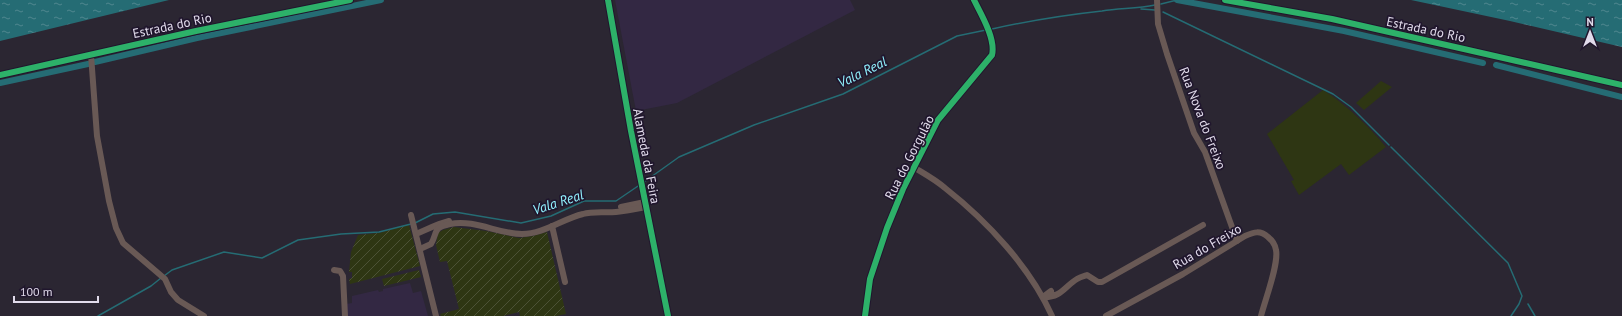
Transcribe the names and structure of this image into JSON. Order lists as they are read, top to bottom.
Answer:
{
  "streets": {
    "street": [
      "Estrada do Rio",
      "Rua Nova do Freixo",
      "Alameda da Feira",
      "Rua do Gorgulão",
      "Rua do Freixo"
    ]
  },
  "crossings": [
    ["Rua Nova do Freixo", "Rua do Freixo"]
  ],
  "water": ["Vala Real"],
  "scale_bar": "100 m",
  "north": "top"
}
